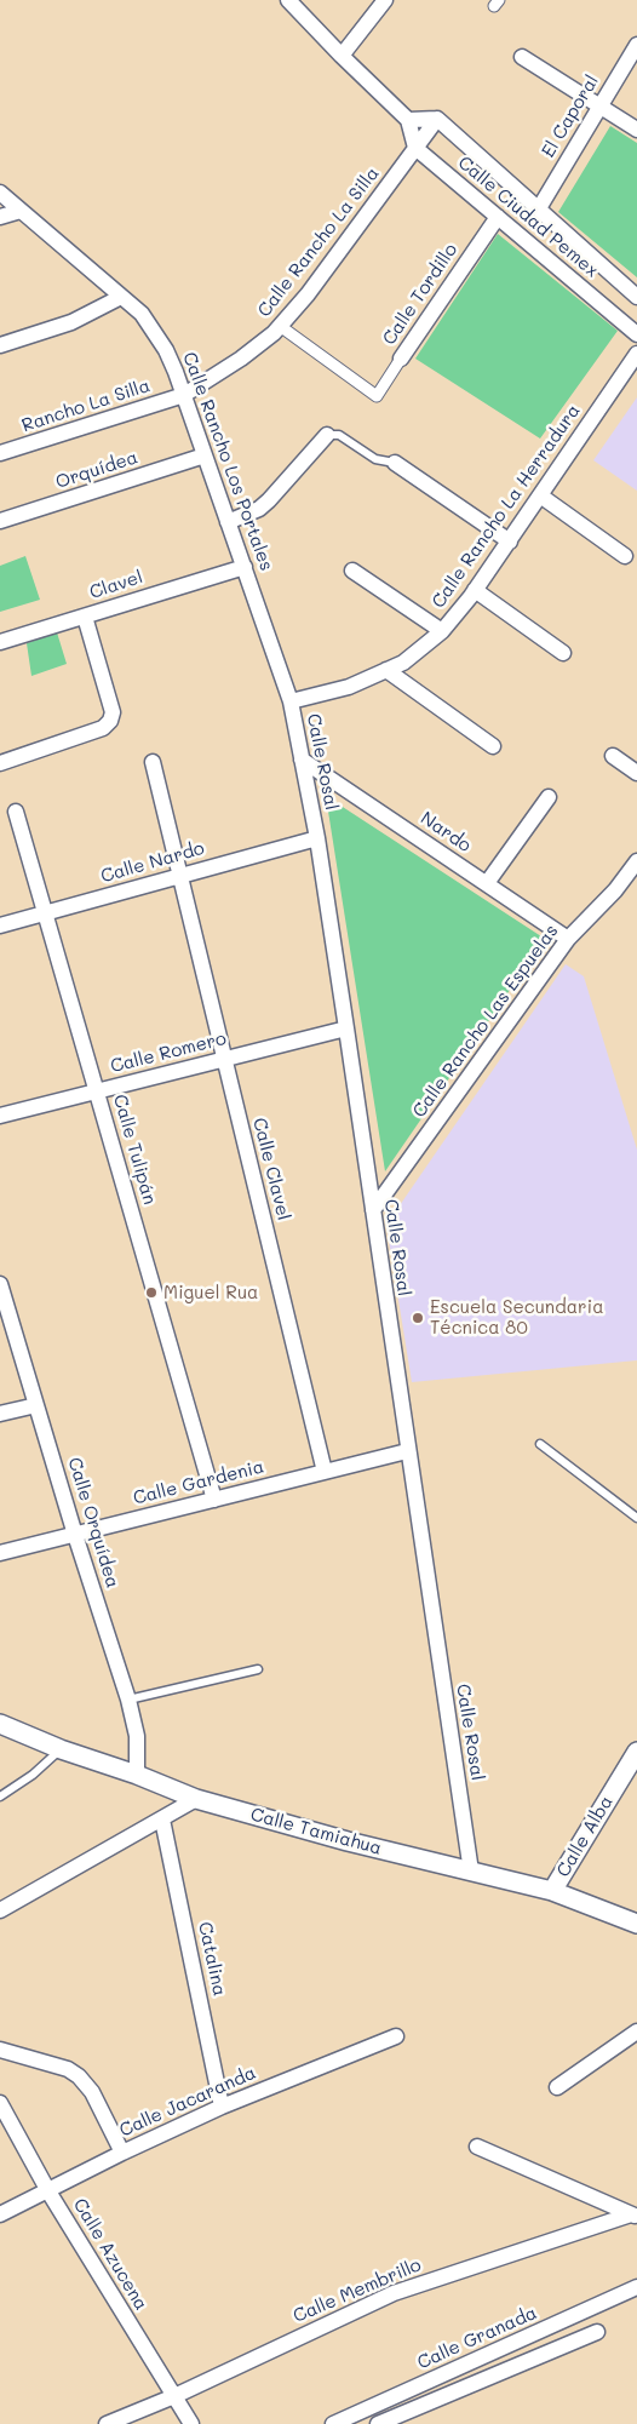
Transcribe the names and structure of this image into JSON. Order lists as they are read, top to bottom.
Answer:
{
  "streets": {
    "street": [
      "El Caporal",
      "Calle Ciudad Pemex",
      "Calle Rancho La Silla",
      "Calle Tordillo",
      "Rancho La Silla",
      "Calle Rancho Los Portales",
      "Orquídea",
      "Calle Rancho La Herradura",
      "Clavel",
      "Calle Rosal",
      "Nardo",
      "Calle Nardo",
      "Calle Rancho Las Espuelas",
      "Calle Romero",
      "Calle Tulipán",
      "Calle Clavel",
      "Calle Gardenia",
      "Calle Orquídea",
      "Calle Tamiahua",
      "Calle Alba",
      "Catalina",
      "Calle Jacaranda",
      "Calle Azucena",
      "Calle Membrillo",
      "Calle Granada"
    ]
  },
  "crossings": [
    ["El Caporal", "Calle Ciudad Pemex"],
    ["Calle Ciudad Pemex", "Calle Rancho La Silla"],
    ["Calle Ciudad Pemex", "Calle Tordillo"],
    ["Calle Rancho La Silla", "Calle Tordillo"],
    ["Calle Rancho La Silla", "Rancho La Silla"],
    ["Calle Rancho La Silla", "Calle Rancho Los Portales"],
    ["Rancho La Silla", "Calle Rancho Los Portales"],
    ["Calle Rancho Los Portales", "Orquídea"],
    ["Calle Rancho Los Portales", "Calle Rancho La Herradura"],
    ["Calle Rancho Los Portales", "Clavel"],
    ["Calle Rancho Los Portales", "Calle Rosal"],
    ["Calle Rancho La Herradura", "Calle Rosal"],
    ["Calle Rosal", "Nardo"],
    ["Calle Rosal", "Calle Nardo"],
    ["Calle Rosal", "Calle Rancho Las Espuelas"],
    ["Calle Rosal", "Calle Romero"],
    ["Calle Rosal", "Calle Gardenia"],
    ["Calle Rosal", "Calle Tamiahua"],
    ["Nardo", "Calle Rancho Las Espuelas"],
    ["Calle Nardo", "Calle Tulipán"],
    ["Calle Nardo", "Calle Clavel"],
    ["Calle Romero", "Calle Tulipán"],
    ["Calle Romero", "Calle Clavel"],
    ["Calle Tulipán", "Calle Gardenia"],
    ["Calle Clavel", "Calle Gardenia"],
    ["Calle Gardenia", "Calle Orquídea"],
    ["Calle Orquídea", "Calle Tamiahua"],
    ["Calle Tamiahua", "Calle Alba"],
    ["Catalina", "Calle Jacaranda"],
    ["Calle Jacaranda", "Calle Azucena"],
    ["Calle Azucena", "Calle Membrillo"]
  ],
  "places": ["Miguel Rua", "Escuela Secundaria Técnica 80"]
}
